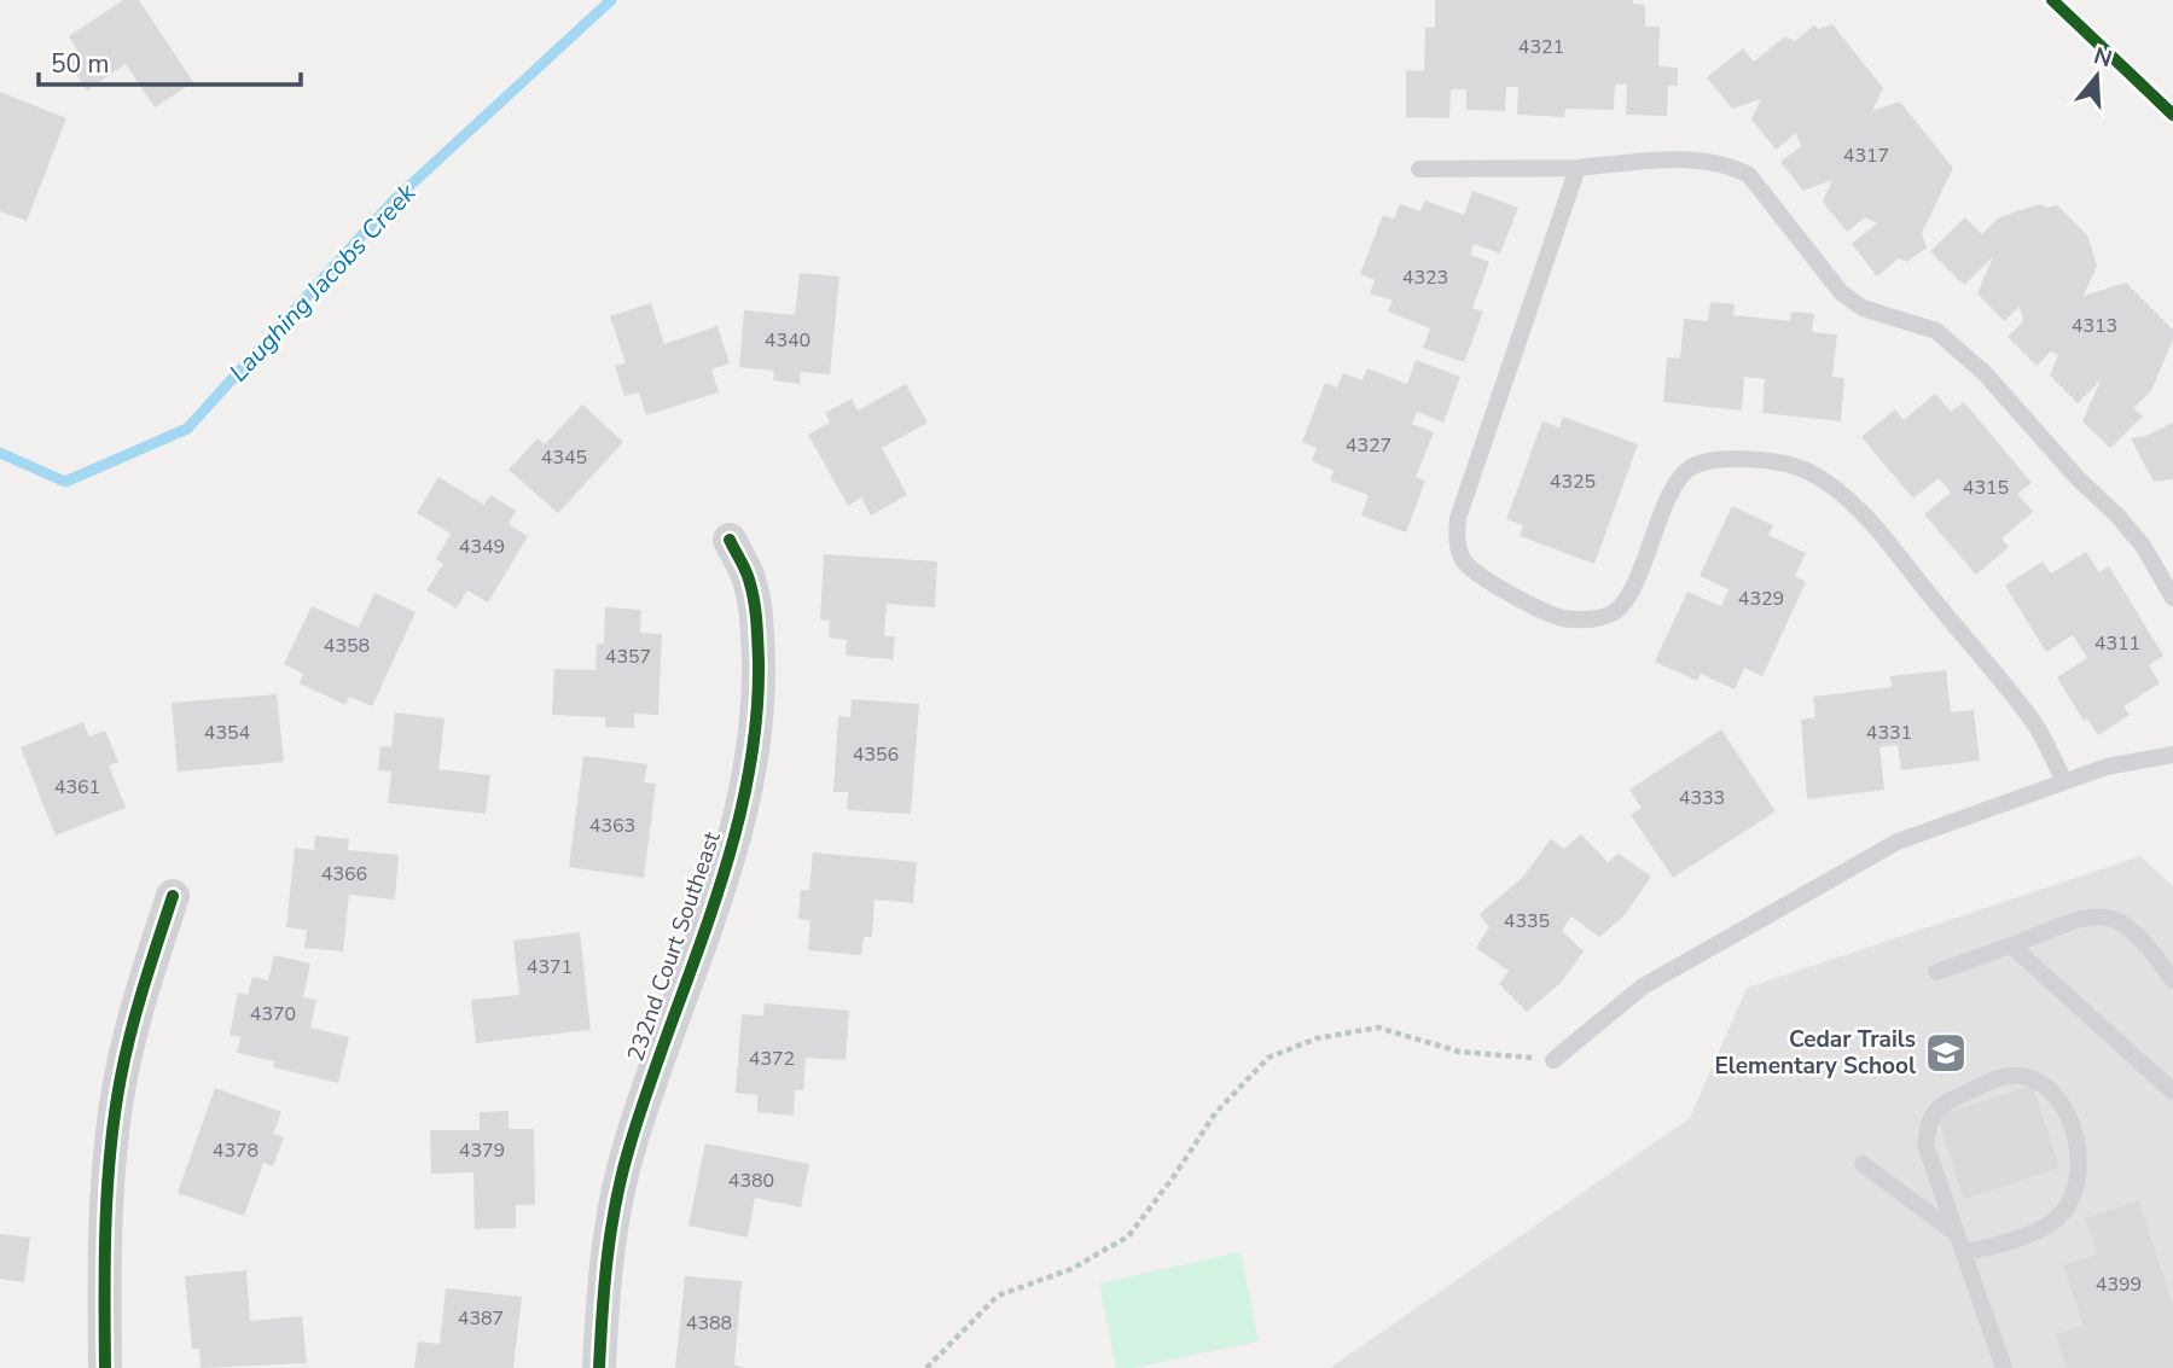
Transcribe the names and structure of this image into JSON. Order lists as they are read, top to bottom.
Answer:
{
  "streets": {
    "street": ["232nd Court Southeast"]
  },
  "water": ["Laughing Jacobs Creek"],
  "places": {
    "school or university": ["Cedar Trails Elementary School"]
  },
  "house_numbers": [
    "4321",
    "4317",
    "4323",
    "4313",
    "4340",
    "4327",
    "4345",
    "4325",
    "4315",
    "4349",
    "4329",
    "4311",
    "4358",
    "4357",
    "4354",
    "4331",
    "4356",
    "4361",
    "4333",
    "4363",
    "4366",
    "4335",
    "4371",
    "4370",
    "4372",
    "4378",
    "4379",
    "4380",
    "4399",
    "4387",
    "4388"
  ],
  "scale_bar": "50 m",
  "north": "top"
}
